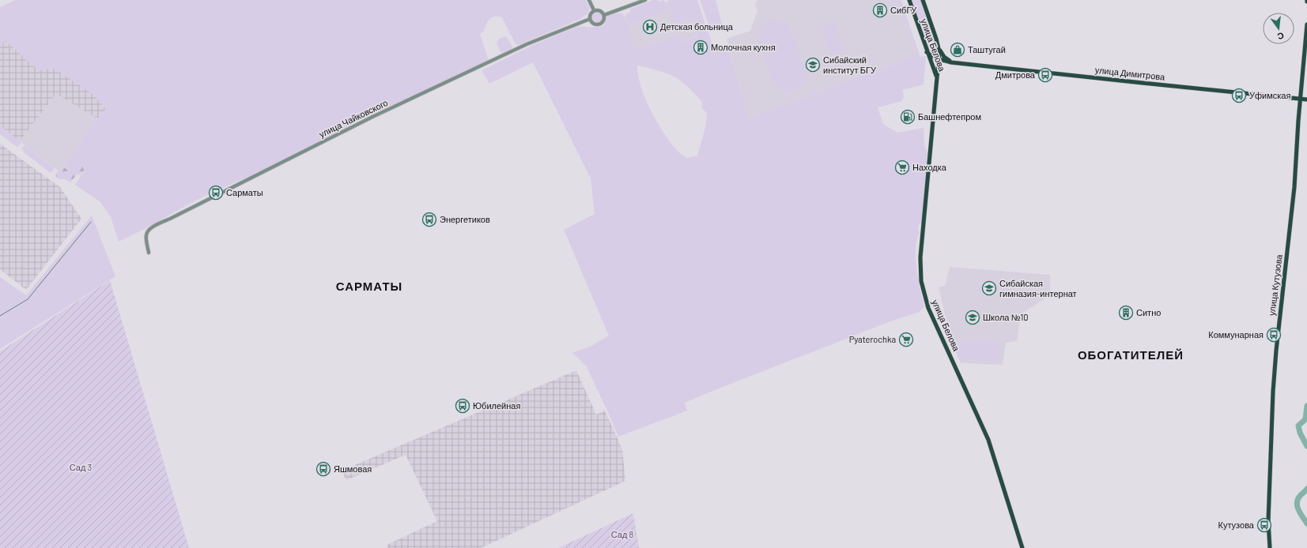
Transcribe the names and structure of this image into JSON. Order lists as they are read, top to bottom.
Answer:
{
  "streets": {
    "main road": ["улица Белова", "улица Димитрова", "улица Кутузова"],
    "street": ["улица Чайковского"]
  },
  "crossings": [
    ["улица Белова", "улица Димитрова"],
    ["улица Димитрова", "улица Кутузова"]
  ],
  "districts": ["САРМАТЫ", "ОБОГАТИТЕЛЕЙ"],
  "parks": ["Сад 3", "Сад 8"],
  "places": {
    "building": ["СибГУ", "Молочная кухня", "Ситно"],
    "hospital": ["Детская больница"],
    "shop": ["Таштугай"],
    "school or university": ["Сибайский институт БГУ", "Сибайская гимназия-интернат", "Школа №10"],
    "bus stop": [
      "Дмитрова",
      "Уфимская",
      "Сарматы",
      "Энергетиков",
      "Коммунарная",
      "Юбилейная",
      "Яшмовая",
      "Кутузова"
    ],
    "fuel station": ["Башнефтепром"],
    "supermarket": ["Находка", "Pyaterochka"]
  },
  "north": "bottom"
}
